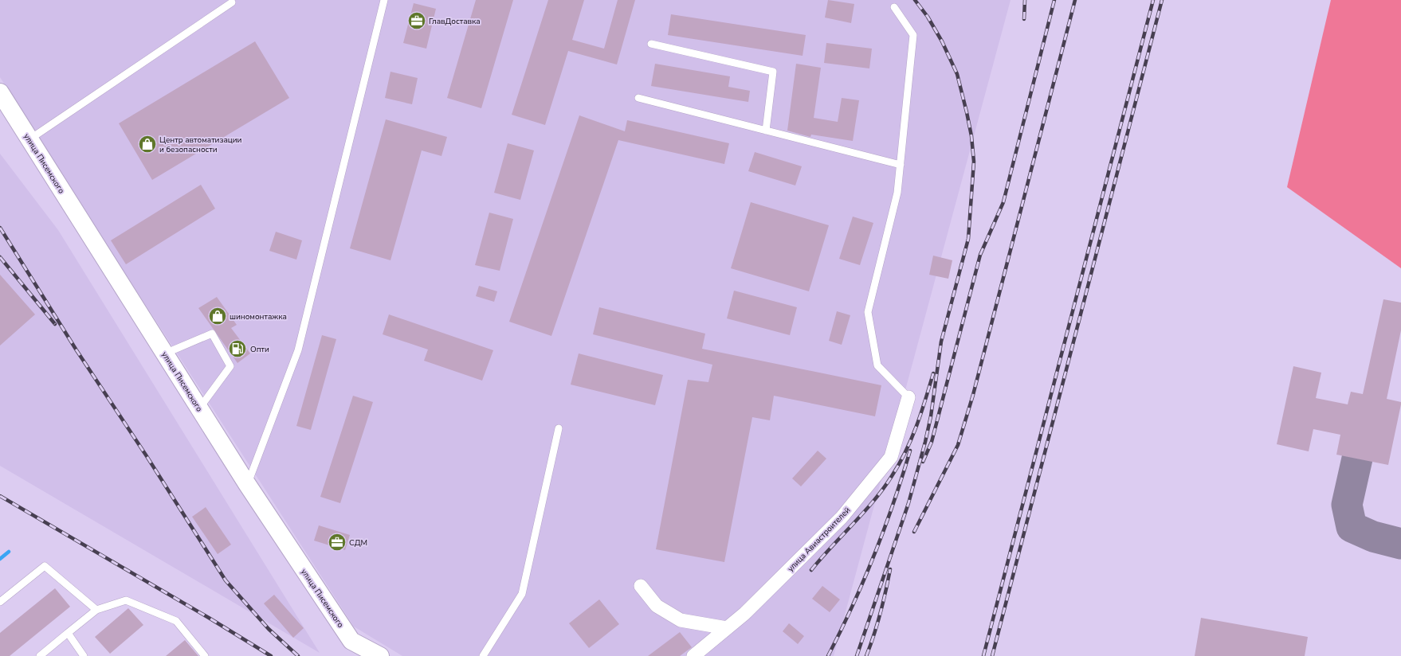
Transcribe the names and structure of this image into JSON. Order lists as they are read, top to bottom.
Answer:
{
  "streets": {
    "street": ["улица Писемского", "улица Авиастроителей"]
  },
  "places": {
    "office": ["ГлавДоставка", "СДМ"],
    "shop": ["Центр автоматизации и безопасности", "шиномонтажка"],
    "fuel station": ["Опти"]
  }
}
